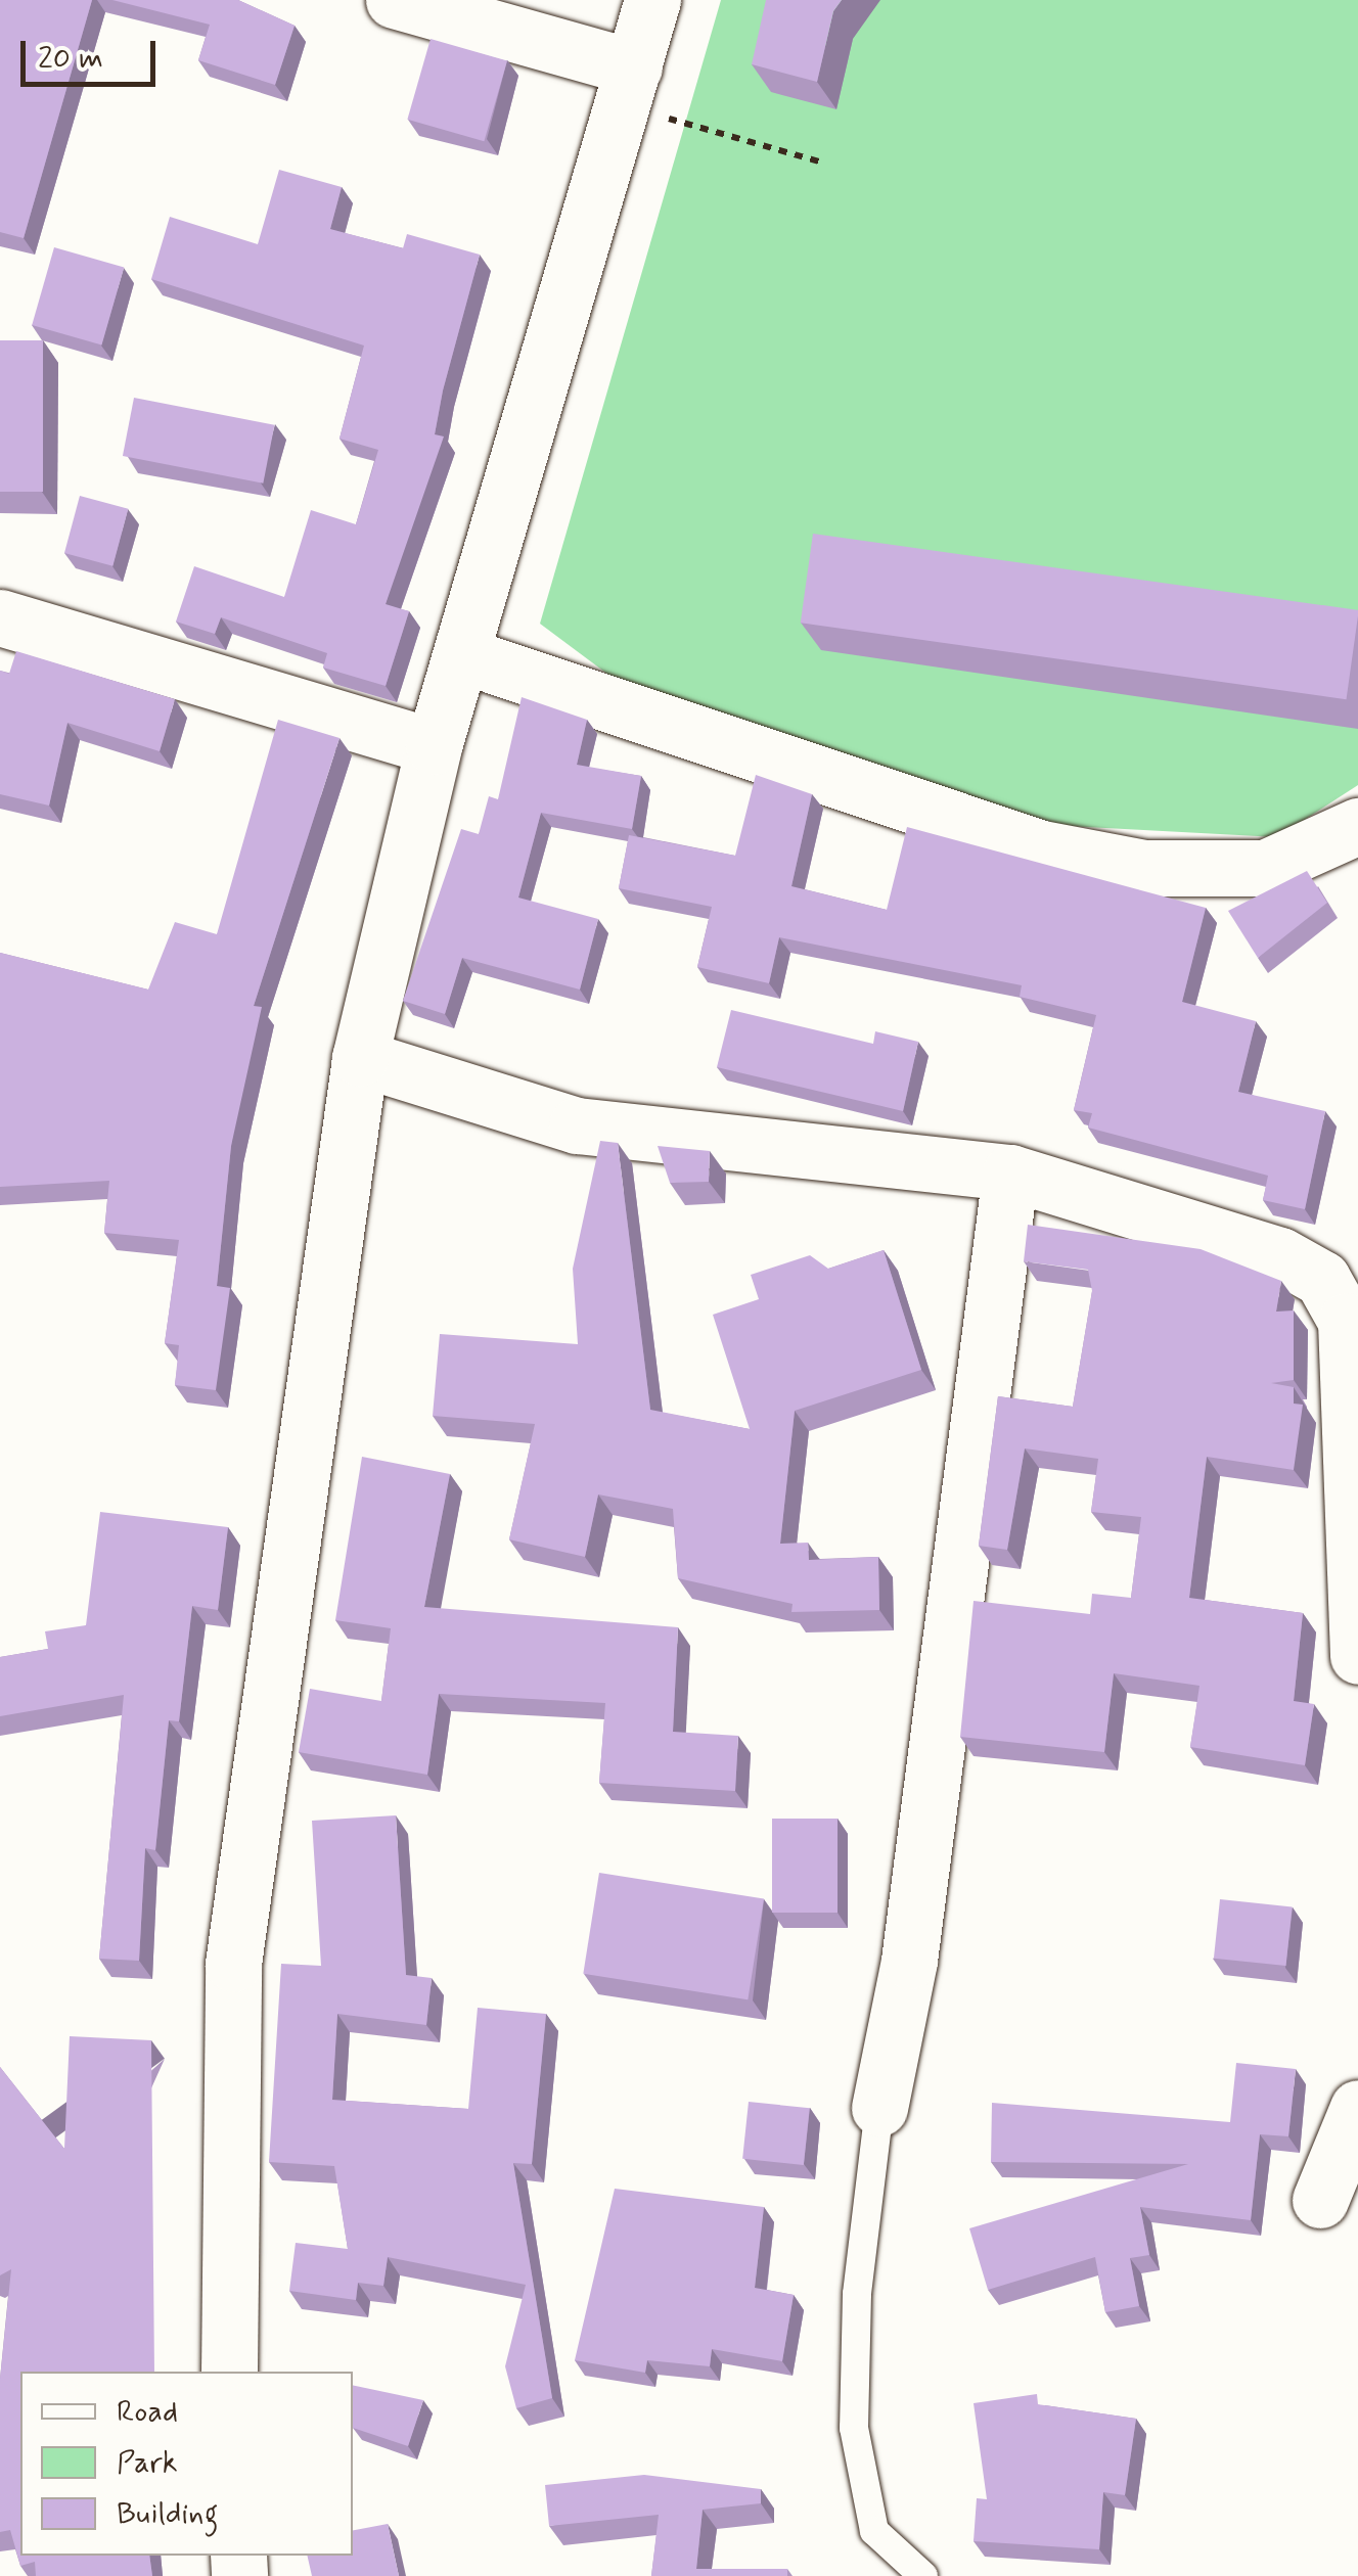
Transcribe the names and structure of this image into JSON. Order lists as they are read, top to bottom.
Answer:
{
  "legend": ["Road", "Park", "Building"],
  "scale_bar": "20 m"
}
